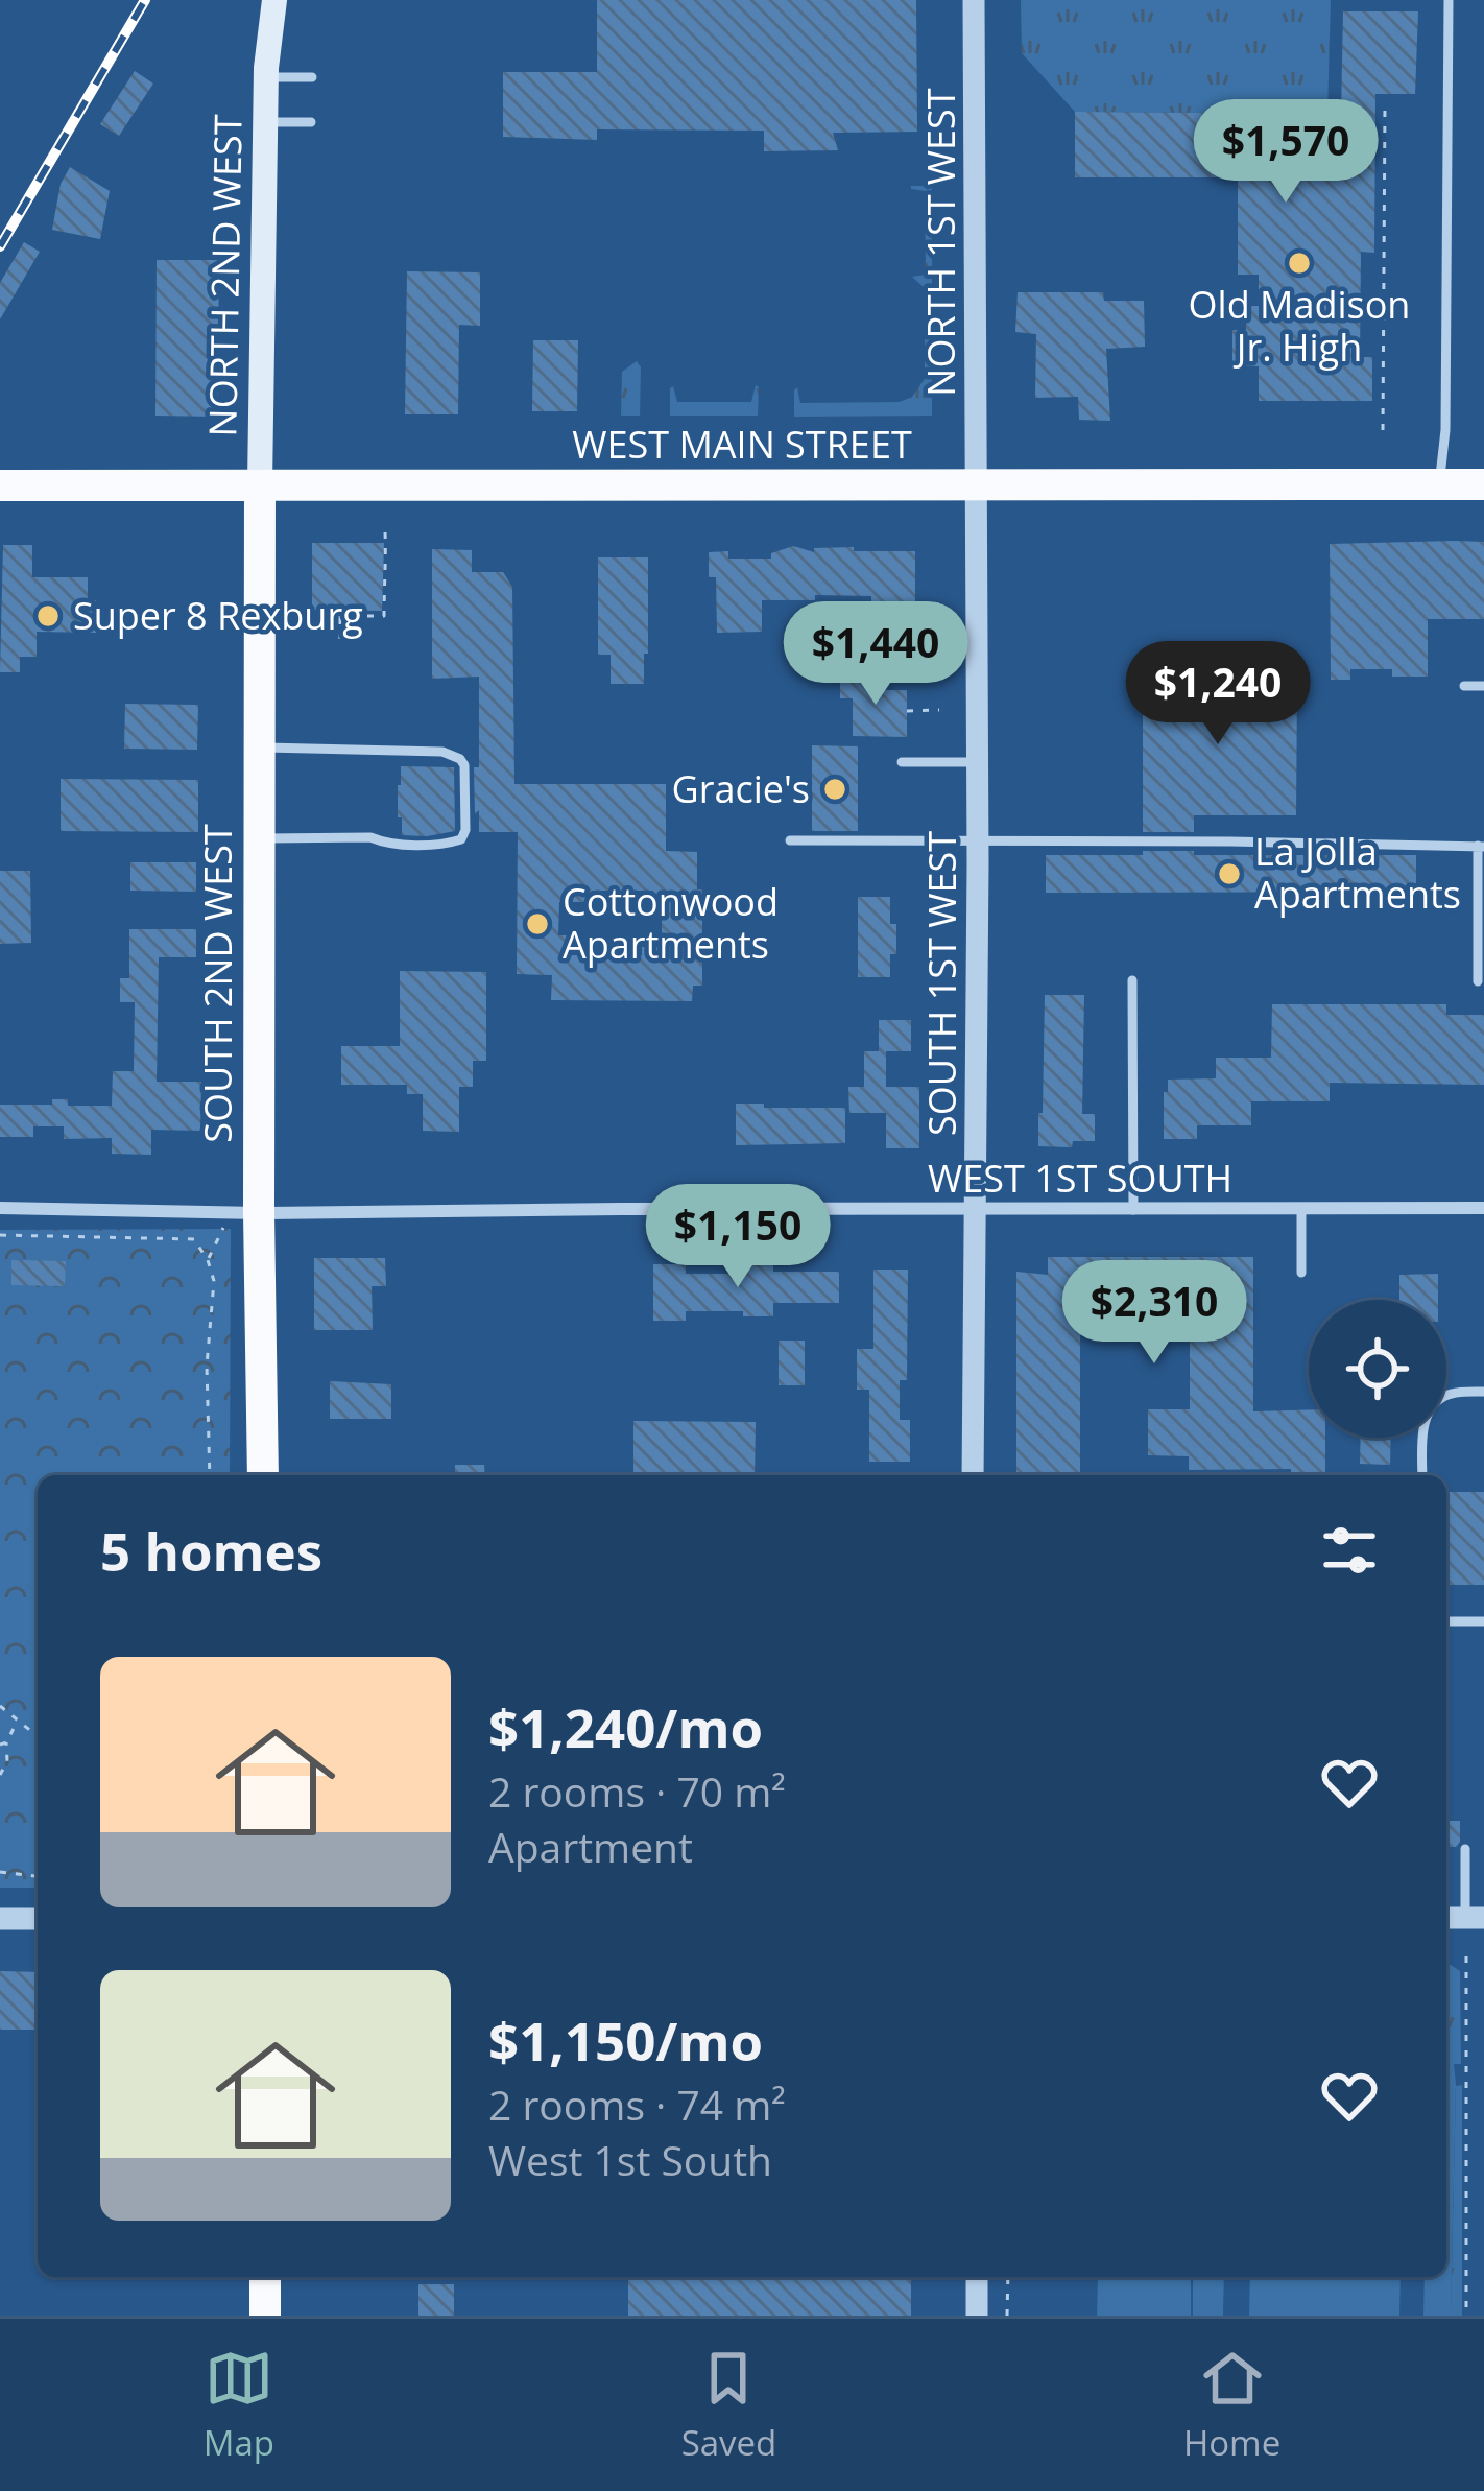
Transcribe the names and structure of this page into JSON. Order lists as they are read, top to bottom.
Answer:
{
  "streets": {
    "main road": ["NORTH 2ND WEST", "WEST MAIN STREET", "SOUTH 2ND WEST"],
    "street": ["NORTH 1ST WEST", "SOUTH 1ST WEST", "WEST 1ST SOUTH"]
  },
  "crossings": [
    ["NORTH 1ST WEST", "WEST MAIN STREET"],
    ["NORTH 1ST WEST", "SOUTH 1ST WEST"],
    ["NORTH 2ND WEST", "WEST MAIN STREET"],
    ["NORTH 2ND WEST", "SOUTH 2ND WEST"],
    ["WEST MAIN STREET", "SOUTH 2ND WEST"],
    ["WEST MAIN STREET", "SOUTH 1ST WEST"],
    ["SOUTH 2ND WEST", "WEST 1ST SOUTH"],
    ["SOUTH 1ST WEST", "WEST 1ST SOUTH"]
  ],
  "places": [
    "Old Madison Jr. High",
    "Super 8 Rexburg",
    "Gracie's",
    "La Jolla Apartments",
    "Cottonwood Apartments"
  ],
  "page": {
    "price": [
      "$1,570",
      "$1,440",
      "$1,240",
      "$1,150",
      "$2,310"
    ],
    "heading": "5 homes",
    "list": [
      {
        "name": "$1,240/mo",
        "note": "2 rooms · 70 m² · Apartment"
      },
      {
        "name": "$1,150/mo",
        "note": "2 rooms · 74 m² · West 1st South"
      }
    ],
    "tabs": ["Map", "Saved", "Home"]
  }
}
